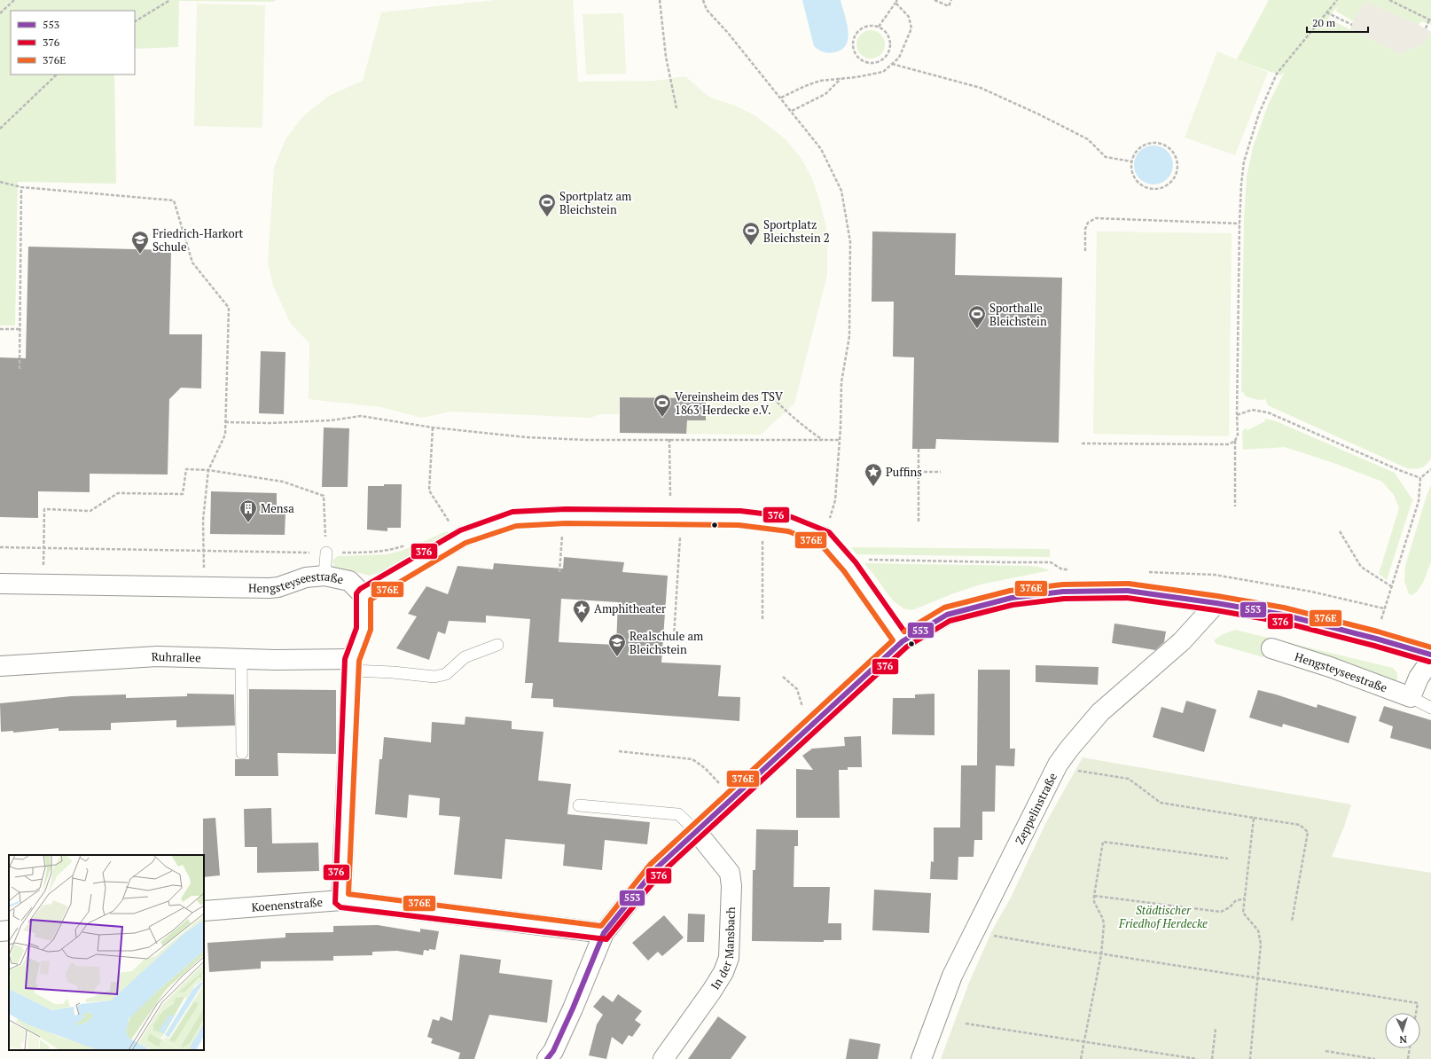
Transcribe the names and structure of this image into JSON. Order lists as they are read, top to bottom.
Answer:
{
  "streets": {
    "street": [
      "Hengsteyseestraße",
      "Ruhrallee",
      "Zeppelinstraße",
      "Koenenstraße",
      "In der Mansbach"
    ]
  },
  "parks": ["Städtischer Friedhof Herdecke"],
  "places": {
    "sports": [
      "Sportplatz am Bleichstein",
      "Sportplatz Bleichstein 2",
      "Sporthalle Bleichstein",
      "Vereinsheim des TSV 1863 Herdecke e.V."
    ],
    "school or university": ["Friedrich-Harkort Schule", "Realschule am Bleichstein"],
    "place": ["Puffins", "Amphitheater"],
    "building": ["Mensa"]
  },
  "lines": ["transit line 376", "transit line 376E", "transit line 553"],
  "legend": ["553", "376", "376E"],
  "scale_bar": "20 m",
  "north": "bottom"
}
